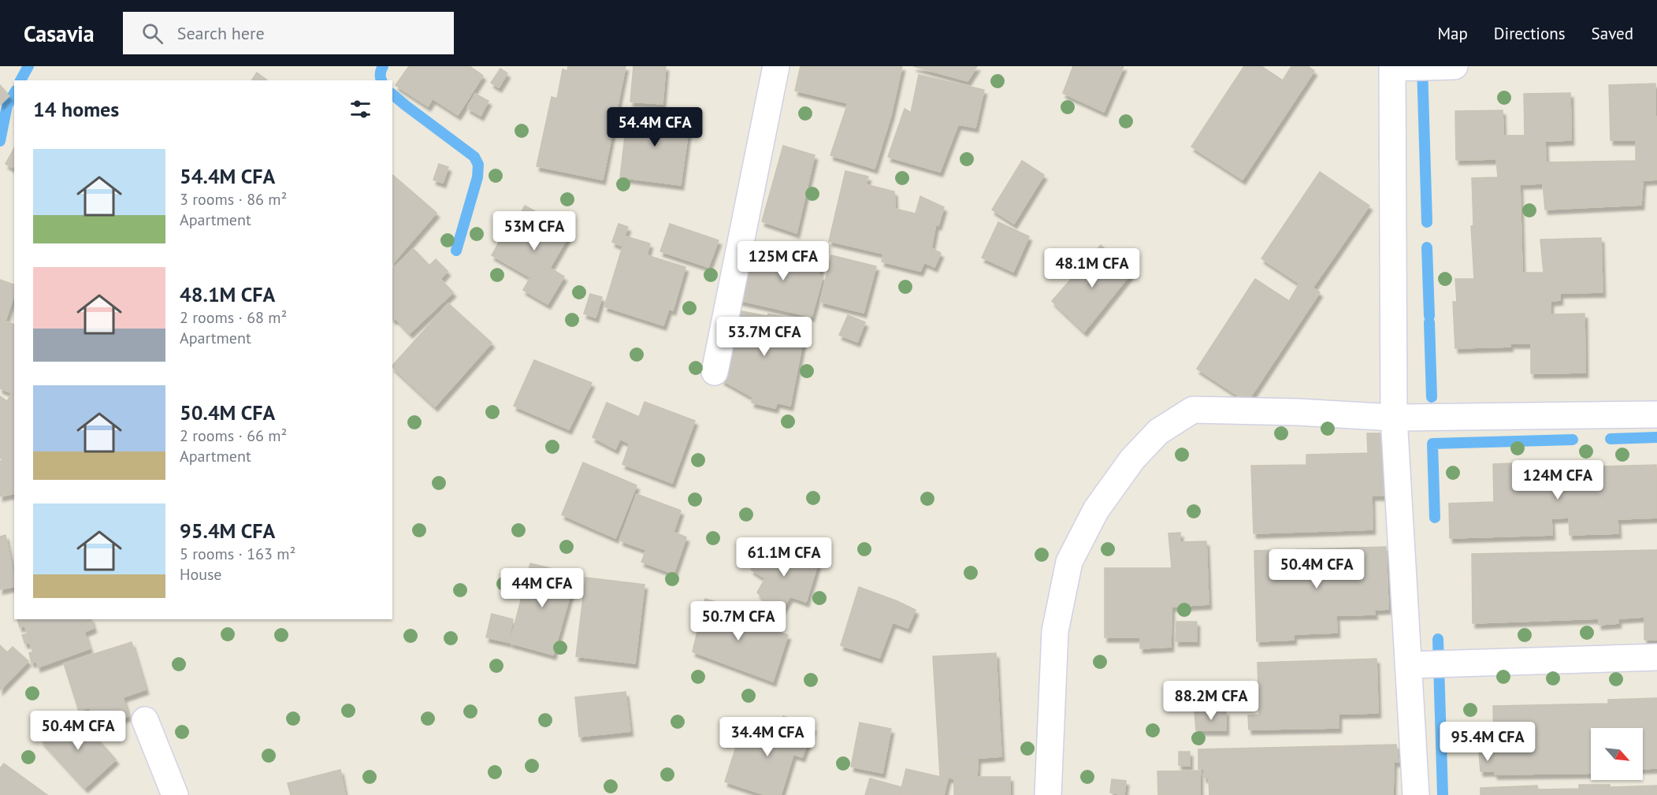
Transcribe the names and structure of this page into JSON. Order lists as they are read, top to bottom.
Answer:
{
  "north": "bottom right",
  "page": {
    "header": "Casavia",
    "search": "Search here",
    "nav": ["Map", "Directions", "Saved"],
    "heading": "14 homes",
    "price": [
      "54.4M CFA",
      "53M CFA",
      "125M CFA",
      "48.1M CFA",
      "53.7M CFA",
      "124M CFA",
      "61.1M CFA",
      "50.4M CFA",
      "44M CFA",
      "50.7M CFA",
      "88.2M CFA",
      "50.4M CFA",
      "34.4M CFA",
      "95.4M CFA"
    ],
    "list": [
      {
        "name": "54.4M CFA",
        "note": "3 rooms · 86 m² · Apartment"
      },
      {
        "name": "48.1M CFA",
        "note": "2 rooms · 68 m² · Apartment"
      },
      {
        "name": "50.4M CFA",
        "note": "2 rooms · 66 m² · Apartment"
      },
      {
        "name": "95.4M CFA",
        "note": "5 rooms · 163 m² · House"
      }
    ]
  }
}
